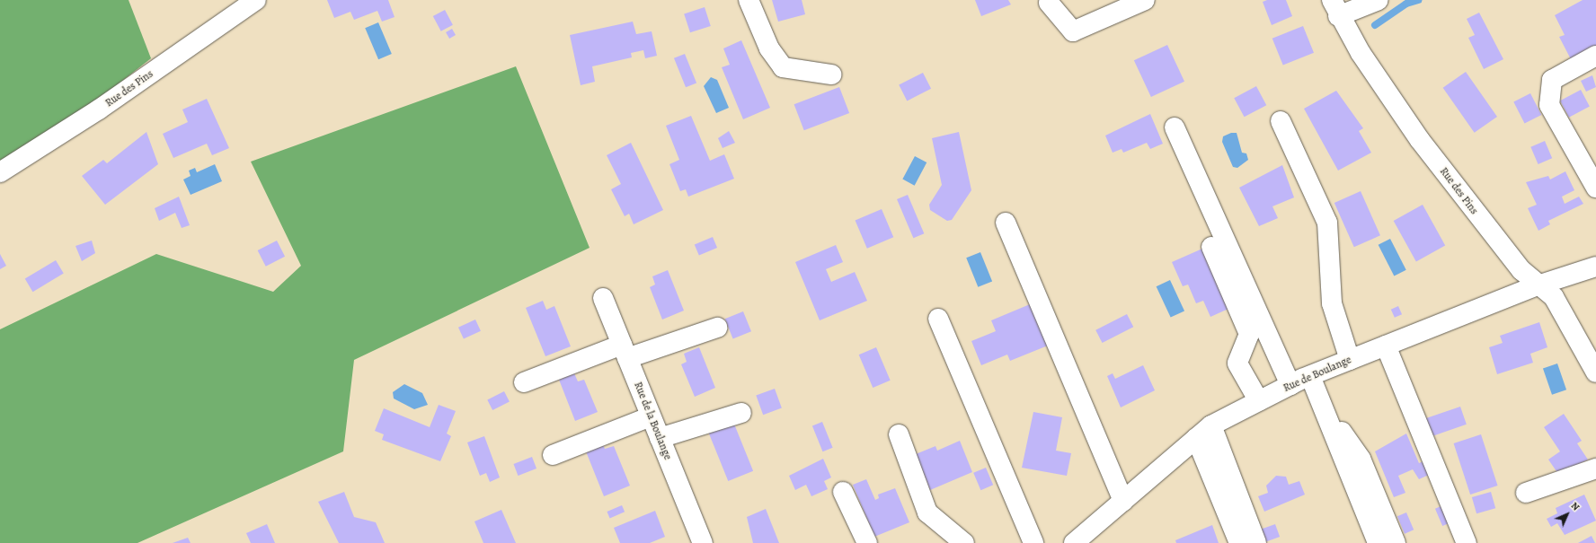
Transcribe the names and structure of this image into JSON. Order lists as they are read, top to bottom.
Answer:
{
  "streets": {
    "street": ["Rue des Pins", "Rue de Boulange", "Rue de la Boulange"]
  },
  "crossings": [
    ["Rue des Pins", "Rue de Boulange"]
  ],
  "north": "top right"
}
